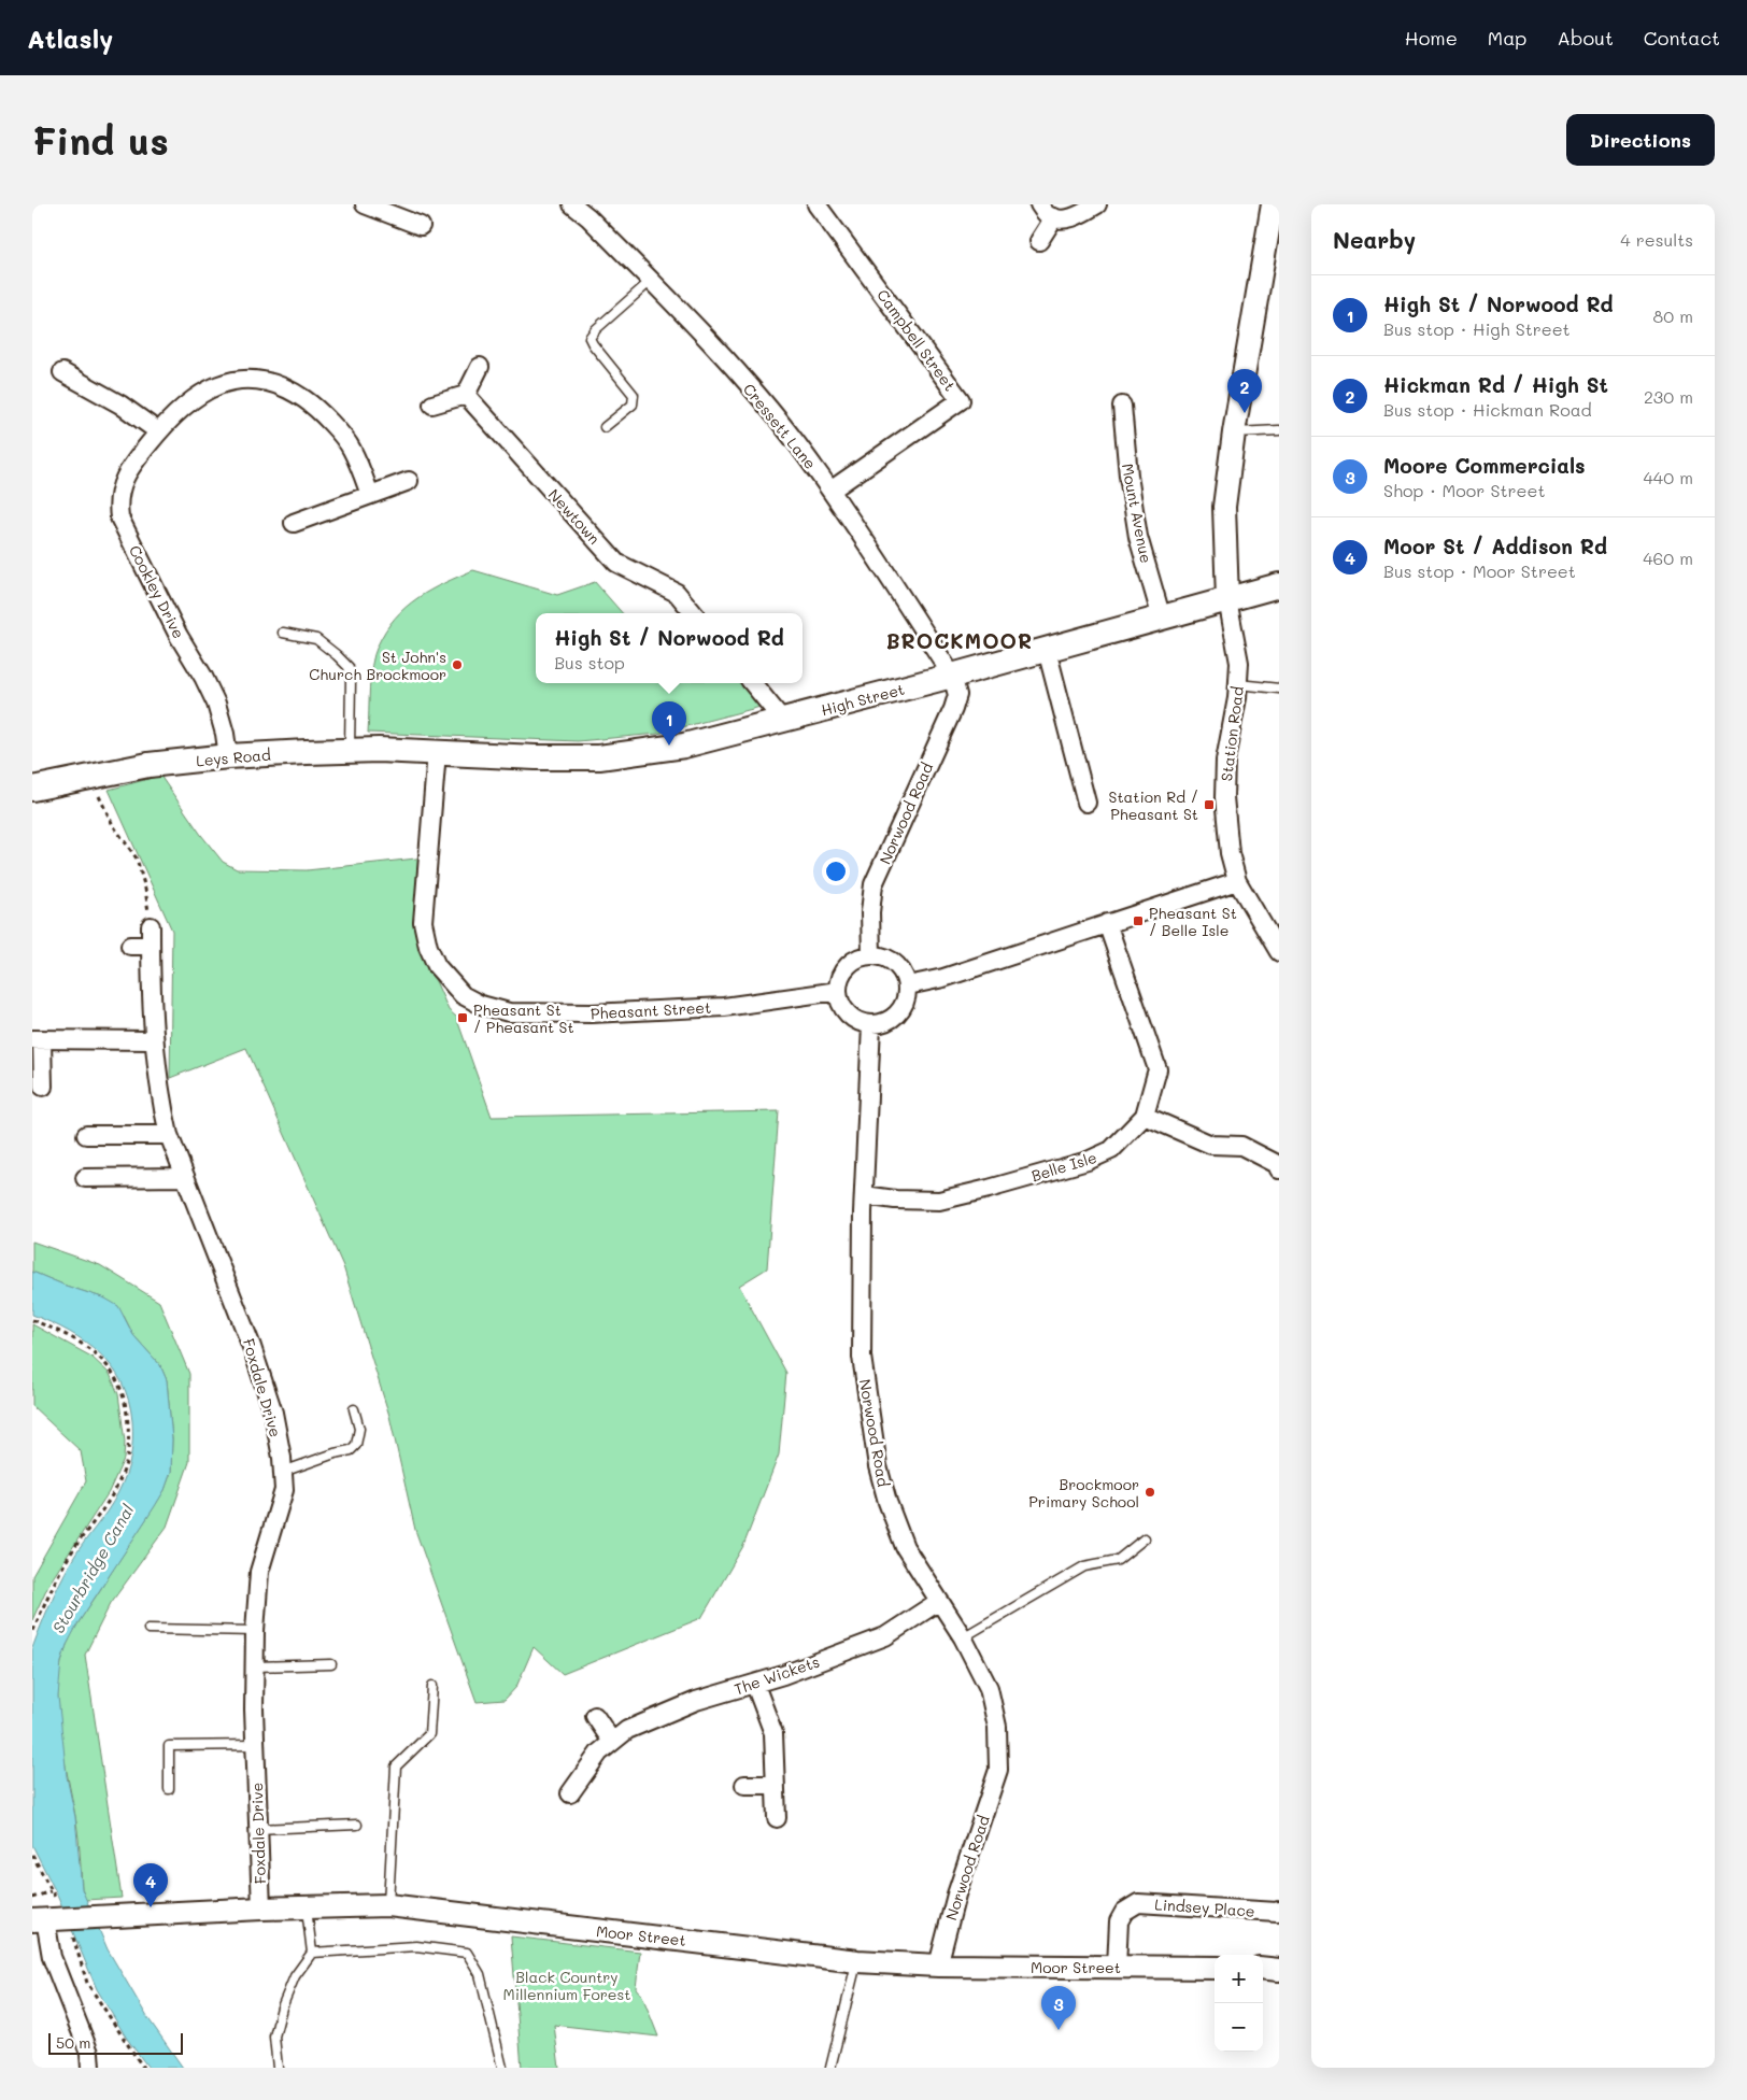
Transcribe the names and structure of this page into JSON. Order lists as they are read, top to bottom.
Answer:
{
  "streets": {
    "main road": ["High Street", "Leys Road"],
    "street": [
      "Campbell Street",
      "Cressett Lane",
      "Mount Avenue",
      "Newtown",
      "Cookley Drive",
      "Station Road",
      "Norwood Road",
      "Pheasant Street",
      "Belle Isle",
      "Foxdale Drive",
      "The Wickets",
      "Lindsey Place",
      "Moor Street"
    ]
  },
  "crossings": [
    ["Campbell Street", "Cressett Lane"],
    ["Cressett Lane", "High Street"],
    ["Cressett Lane", "Norwood Road"],
    ["Mount Avenue", "High Street"],
    ["Cookley Drive", "Leys Road"],
    ["High Street", "Station Road"],
    ["High Street", "Leys Road"],
    ["High Street", "Norwood Road"],
    ["High Street", "Pheasant Street"],
    ["Leys Road", "Pheasant Street"],
    ["Norwood Road", "Pheasant Street"],
    ["Norwood Road", "Belle Isle"],
    ["Norwood Road", "The Wickets"],
    ["Norwood Road", "Moor Street"],
    ["Foxdale Drive", "Moor Street"],
    ["Lindsey Place", "Moor Street"]
  ],
  "districts": ["BROCKMOOR"],
  "water": ["Stourbridge Canal"],
  "parks": ["Black Country Millennium Forest"],
  "places": {
    "other": ["St John's Church Brockmoor", "Brockmoor Primary School"],
    "transit": ["Station Rd / Pheasant St", "Pheasant St / Belle Isle", "Pheasant St / Pheasant St"]
  },
  "scale_bar": "50 m",
  "page": {
    "header": "Atlasly",
    "nav": [
      "Home",
      "Map",
      "About",
      "Contact"
    ],
    "buttons": "Directions",
    "title": "Find us",
    "heading": ["Nearby", "4 results"],
    "list": [
      {
        "mark": "1",
        "name": "High St / Norwood Rd",
        "note": "Bus stop · High Street",
        "value": "80 m"
      },
      {
        "mark": "2",
        "name": "Hickman Rd / High St",
        "note": "Bus stop · Hickman Road",
        "value": "230 m"
      },
      {
        "mark": "3",
        "name": "Moore Commercials",
        "note": "Shop · Moor Street",
        "value": "440 m"
      },
      {
        "mark": "4",
        "name": "Moor St / Addison Rd",
        "note": "Bus stop · Moor Street",
        "value": "460 m"
      }
    ],
    "pins": [
      "2",
      "1",
      "4",
      "3"
    ],
    "popup": ["High St / Norwood Rd", "Bus stop"],
    "map_buttons": ["+", "−"],
    "scale": "50 m"
  }
}
